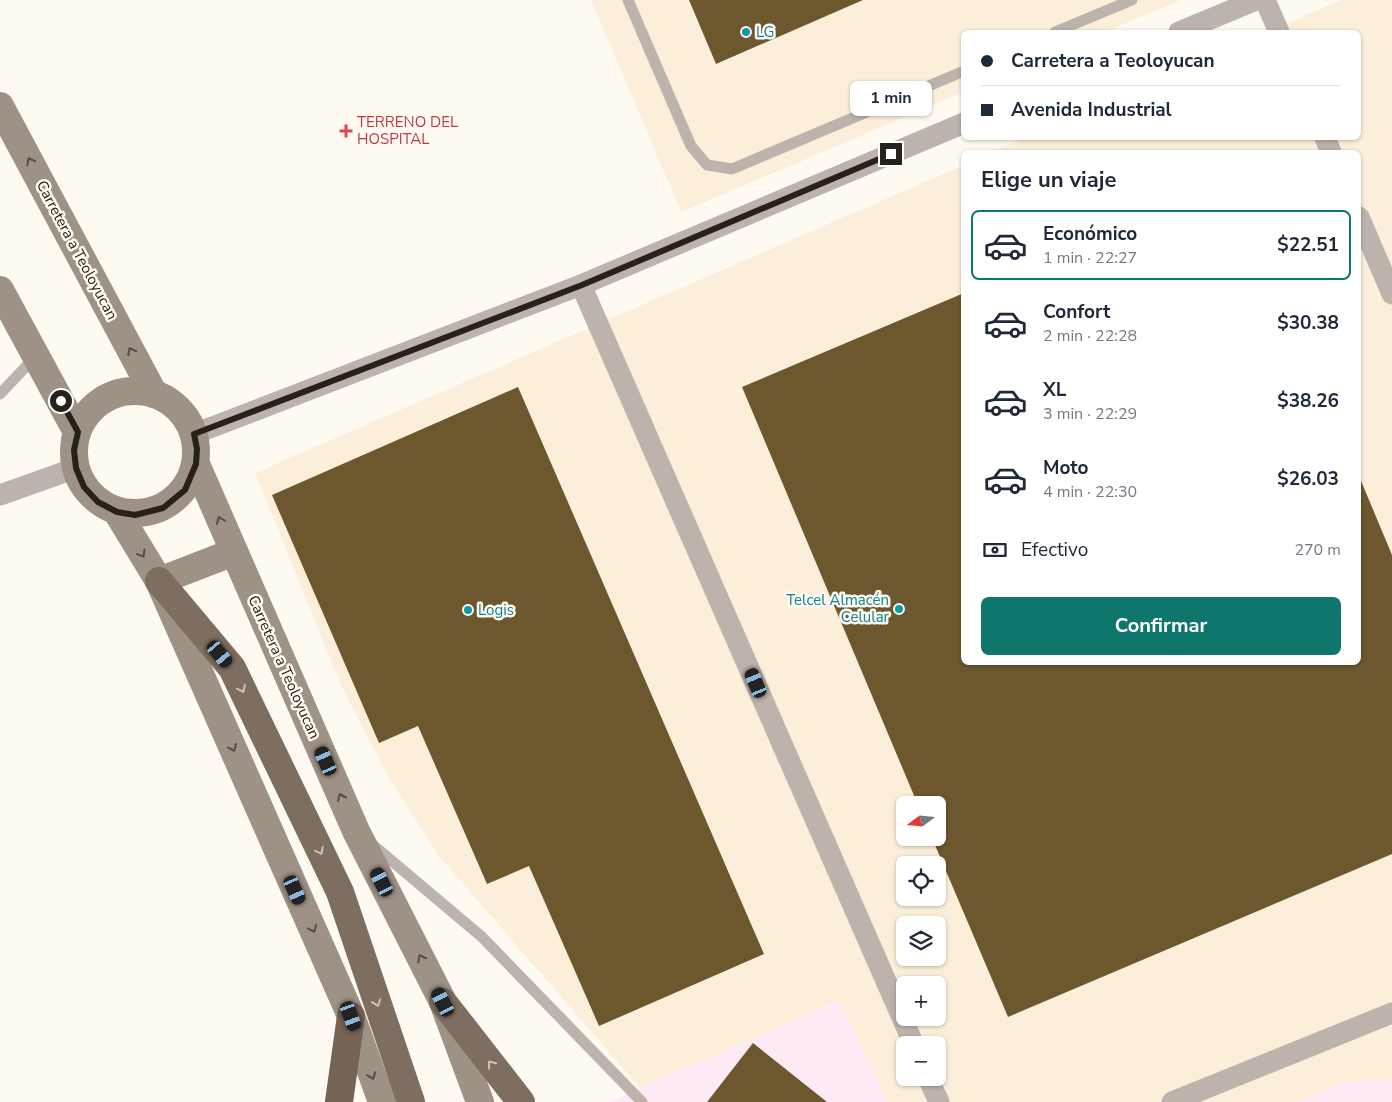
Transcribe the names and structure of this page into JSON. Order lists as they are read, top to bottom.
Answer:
{
  "streets": {
    "main road": ["Carretera a Teoloyucan"]
  },
  "places": {
    "other": ["LG", "Telcel Almacén Celular", "Logis"],
    "health": ["TERRENO DEL HOSPITAL"]
  },
  "north": "left",
  "page": {
    "banner": ["Carretera a Teoloyucan", "Avenida Industrial"],
    "bubble": "1 min",
    "heading": "Elige un viaje",
    "list": [
      {
        "name": "Económico",
        "note": "1 min · 22:27",
        "value": "$22.51"
      },
      {
        "name": "Confort",
        "note": "2 min · 22:28",
        "value": "$30.38"
      },
      {
        "name": "XL",
        "note": "3 min · 22:29",
        "value": "$38.26"
      },
      {
        "name": "Moto",
        "note": "4 min · 22:30",
        "value": "$26.03"
      }
    ],
    "pay": ["Efectivo", "270 m"],
    "buttons": "Confirmar",
    "map_buttons": ["+", "−"]
  }
}
